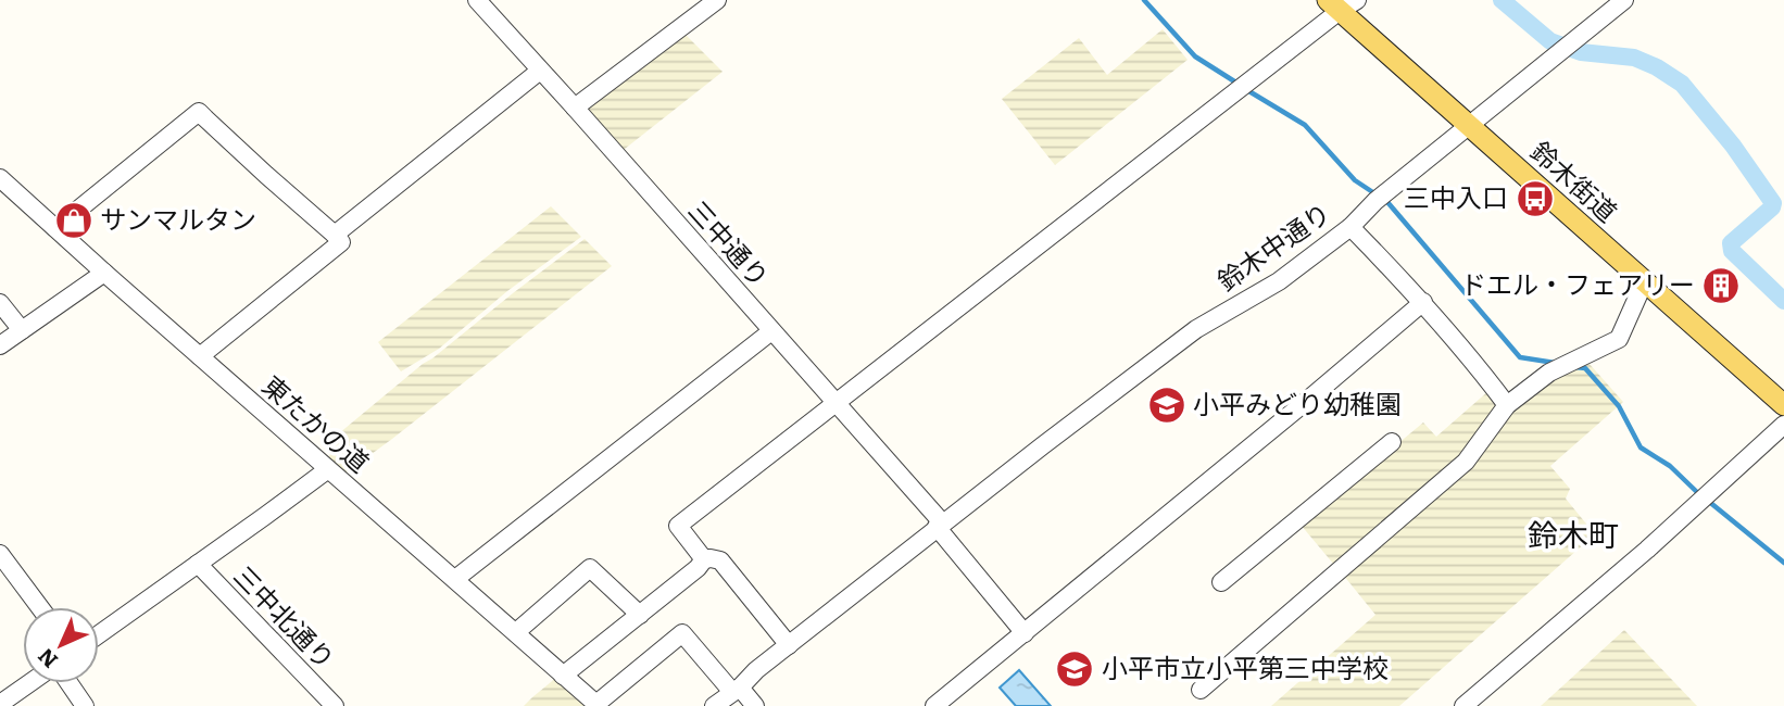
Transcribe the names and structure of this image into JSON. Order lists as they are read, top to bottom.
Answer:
{
  "streets": {
    "main road": ["鈴木街道"],
    "street": [
      "三中通り",
      "鈴木中通り",
      "東たかの道",
      "三中北通り"
    ]
  },
  "crossings": [
    ["鈴木街道", "鈴木中通り"],
    ["三中通り", "鈴木中通り"]
  ],
  "districts": ["鈴木町"],
  "places": {
    "bus stop": ["三中入口"],
    "shop": ["サンマルタン"],
    "building": ["ドエル・フェアリー"],
    "school or university": ["小平みどり幼稚園", "小平市立小平第三中学校"]
  },
  "north": "bottom left"
}
